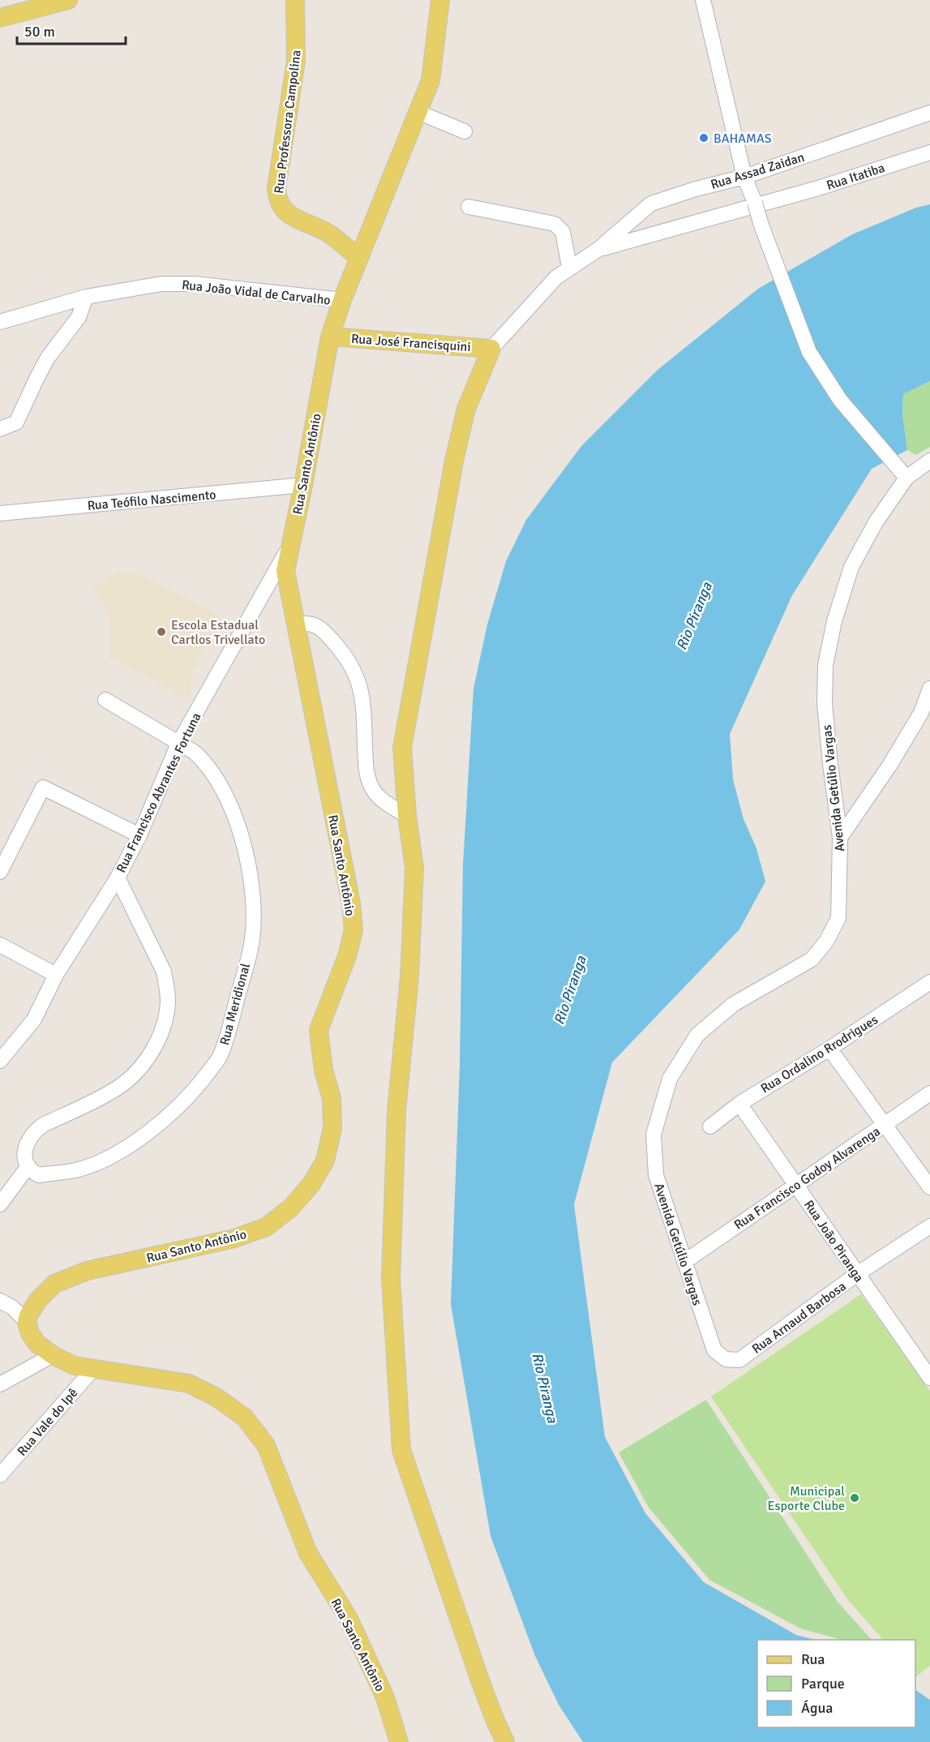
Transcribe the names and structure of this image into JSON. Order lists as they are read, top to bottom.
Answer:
{
  "streets": {
    "main road": ["Rua Professora Campolina", "Rua José Francisquini", "Rua Santo Antônio"],
    "street": [
      "Rua Assad Zaidan",
      "Rua Itatiba",
      "Rua João Vidal de Carvalho",
      "Rua Teófilo Nascimento",
      "Avenida Getúlio Vargas",
      "Rua Francisco Abrantes Fortuna",
      "Rua Meridional",
      "Rua Ordalino Rrodrigues",
      "Rua Francisco Godoy Alvarenga",
      "Rua João Piranga",
      "Rua Arnaud Barbosa",
      "Rua Vale do Ipê"
    ]
  },
  "crossings": [
    ["Rua Professora Campolina", "Rua Santo Antônio"],
    ["Rua Assad Zaidan", "Rua Itatiba"],
    ["Rua Assad Zaidan", "Rua José Francisquini"],
    ["Rua João Vidal de Carvalho", "Rua Santo Antônio"],
    ["Rua José Francisquini", "Rua Santo Antônio"],
    ["Rua Santo Antônio", "Rua Teófilo Nascimento"],
    ["Rua Santo Antônio", "Rua Francisco Abrantes Fortuna"],
    ["Rua Santo Antônio", "Rua Vale do Ipê"],
    ["Avenida Getúlio Vargas", "Rua Francisco Godoy Alvarenga"],
    ["Avenida Getúlio Vargas", "Rua Arnaud Barbosa"],
    ["Rua Francisco Abrantes Fortuna", "Rua Meridional"],
    ["Rua Ordalino Rrodrigues", "Rua João Piranga"],
    ["Rua Francisco Godoy Alvarenga", "Rua João Piranga"],
    ["Rua João Piranga", "Rua Arnaud Barbosa"]
  ],
  "water": ["Rio Piranga"],
  "places": ["BAHAMAS", "Escola Estadual Cartlos Trivellato", "Municipal Esporte Clube"],
  "legend": ["Rua", "Parque", "Água"],
  "scale_bar": "50 m"
}
